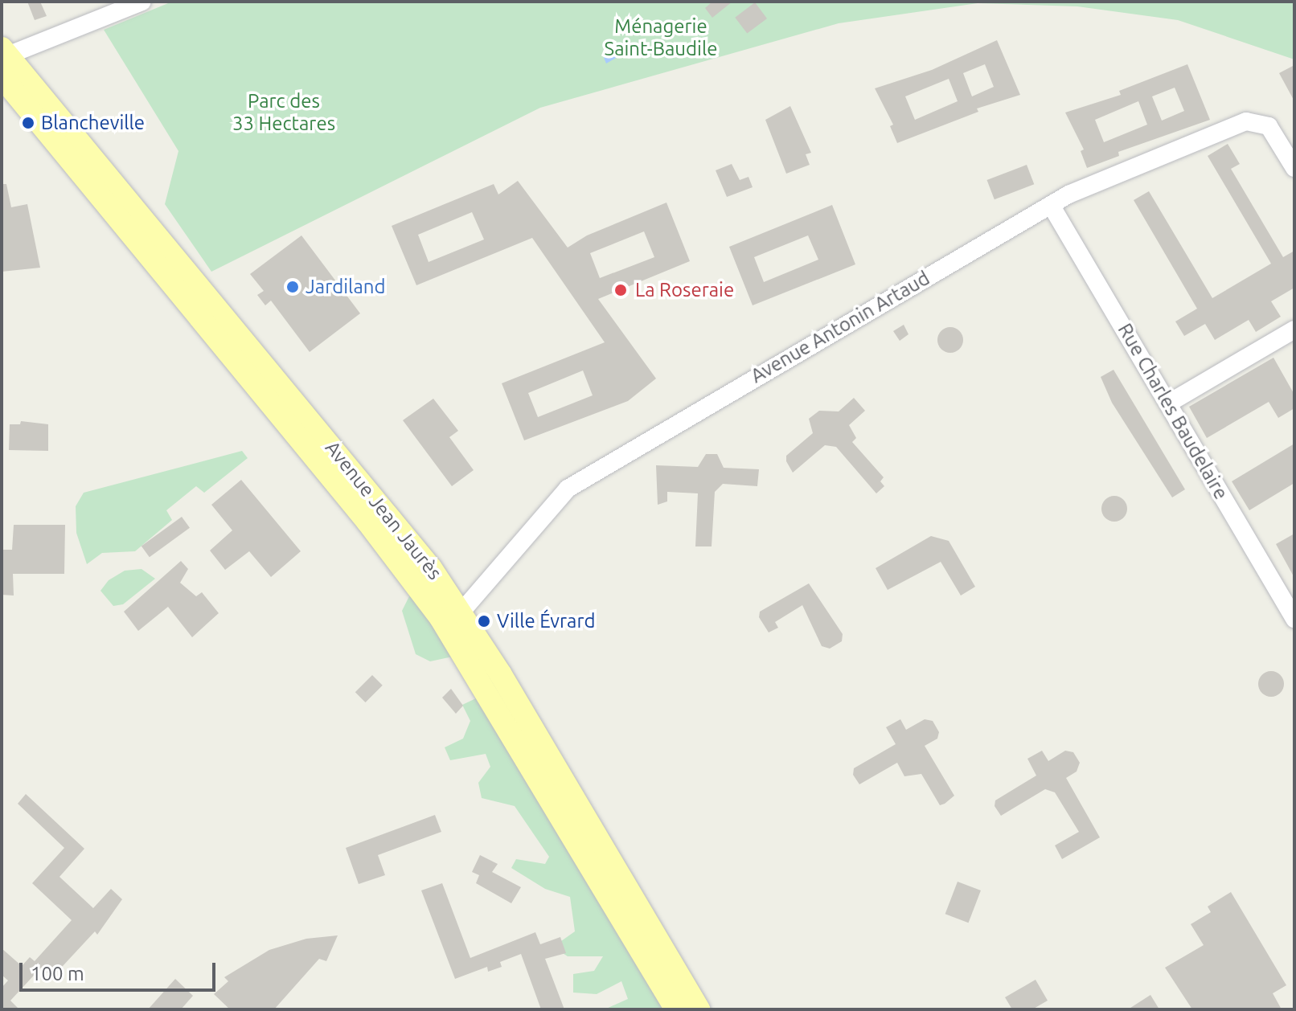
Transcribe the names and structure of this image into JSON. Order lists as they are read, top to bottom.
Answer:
{
  "streets": {
    "main road": ["Avenue Jean Jaurès"],
    "street": ["Avenue Antonin Artaud", "Rue Charles Baudelaire"]
  },
  "crossings": [
    ["Avenue Antonin Artaud", "Rue Charles Baudelaire"],
    ["Avenue Antonin Artaud", "Avenue Jean Jaurès"]
  ],
  "parks": ["Ménagerie Saint-Baudile", "Parc des 33 Hectares"],
  "places": [
    "Blancheville",
    "Jardiland",
    "La Roseraie",
    "Ville Évrard"
  ],
  "scale_bar": "100 m"
}
